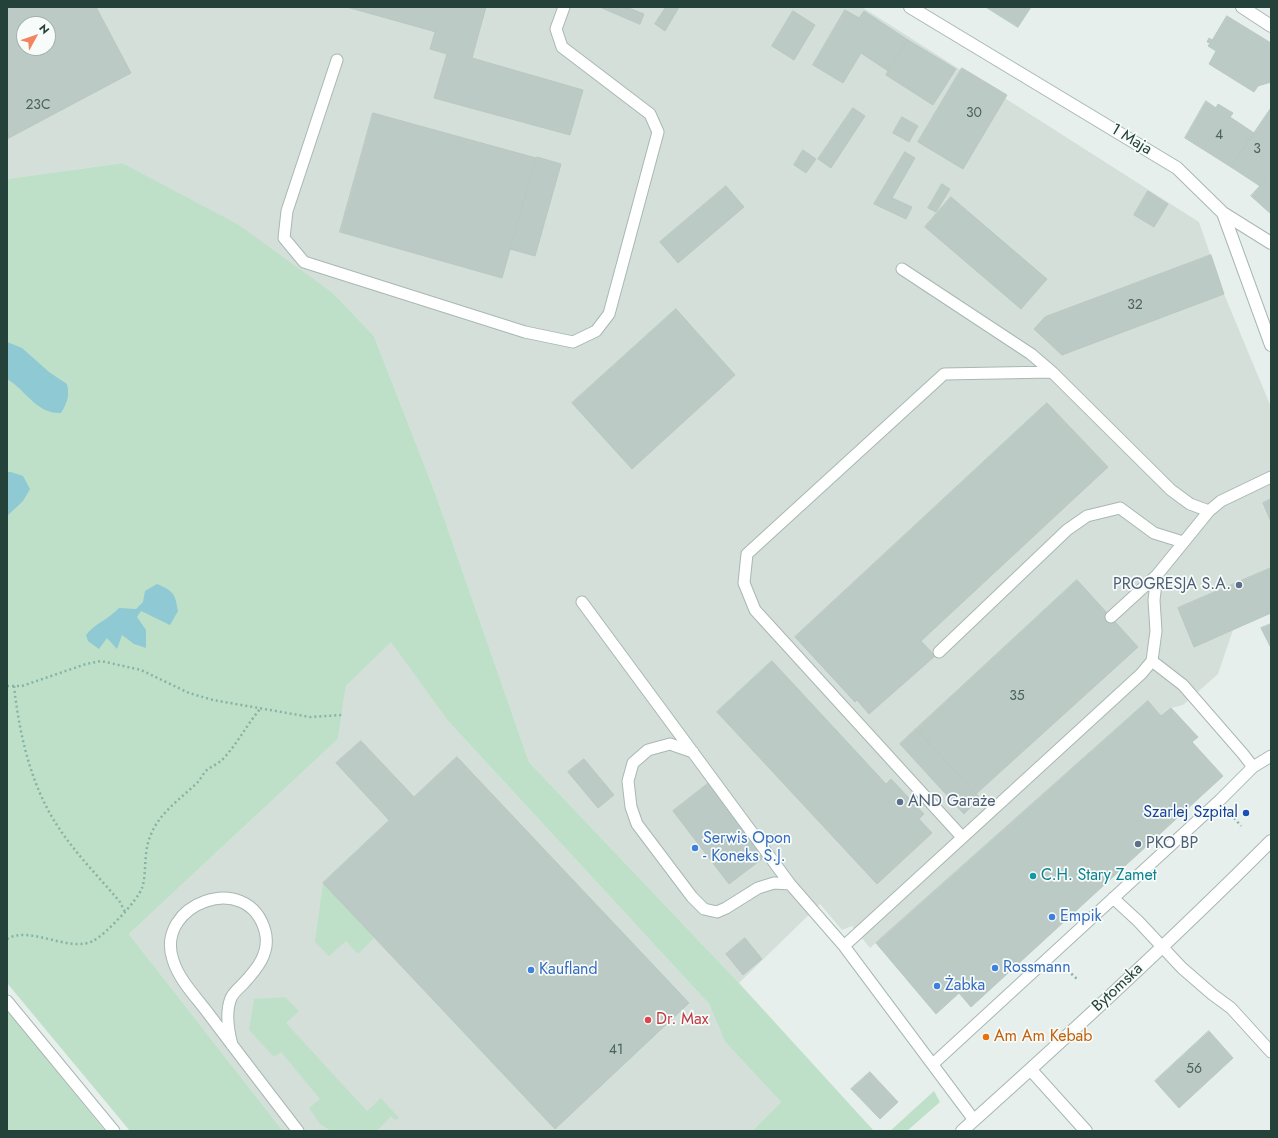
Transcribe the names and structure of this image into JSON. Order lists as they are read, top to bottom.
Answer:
{
  "streets": {
    "street": ["1 Maja", "Bytomska"]
  },
  "places": [
    "PROGRESJA S.A.",
    "AND Garaże",
    "Szarlej Szpital",
    "PKO BP",
    "Serwis Opon - Koneks S.J.",
    "C.H. Stary Zamet",
    "Empik",
    "Rossmann",
    "Kaufland",
    "Żabka",
    "Dr. Max",
    "Am Am Kebab"
  ],
  "house_numbers": [
    "23C",
    "30",
    "4",
    "3",
    "32",
    "35",
    "41",
    "56"
  ],
  "north": "top right"
}
